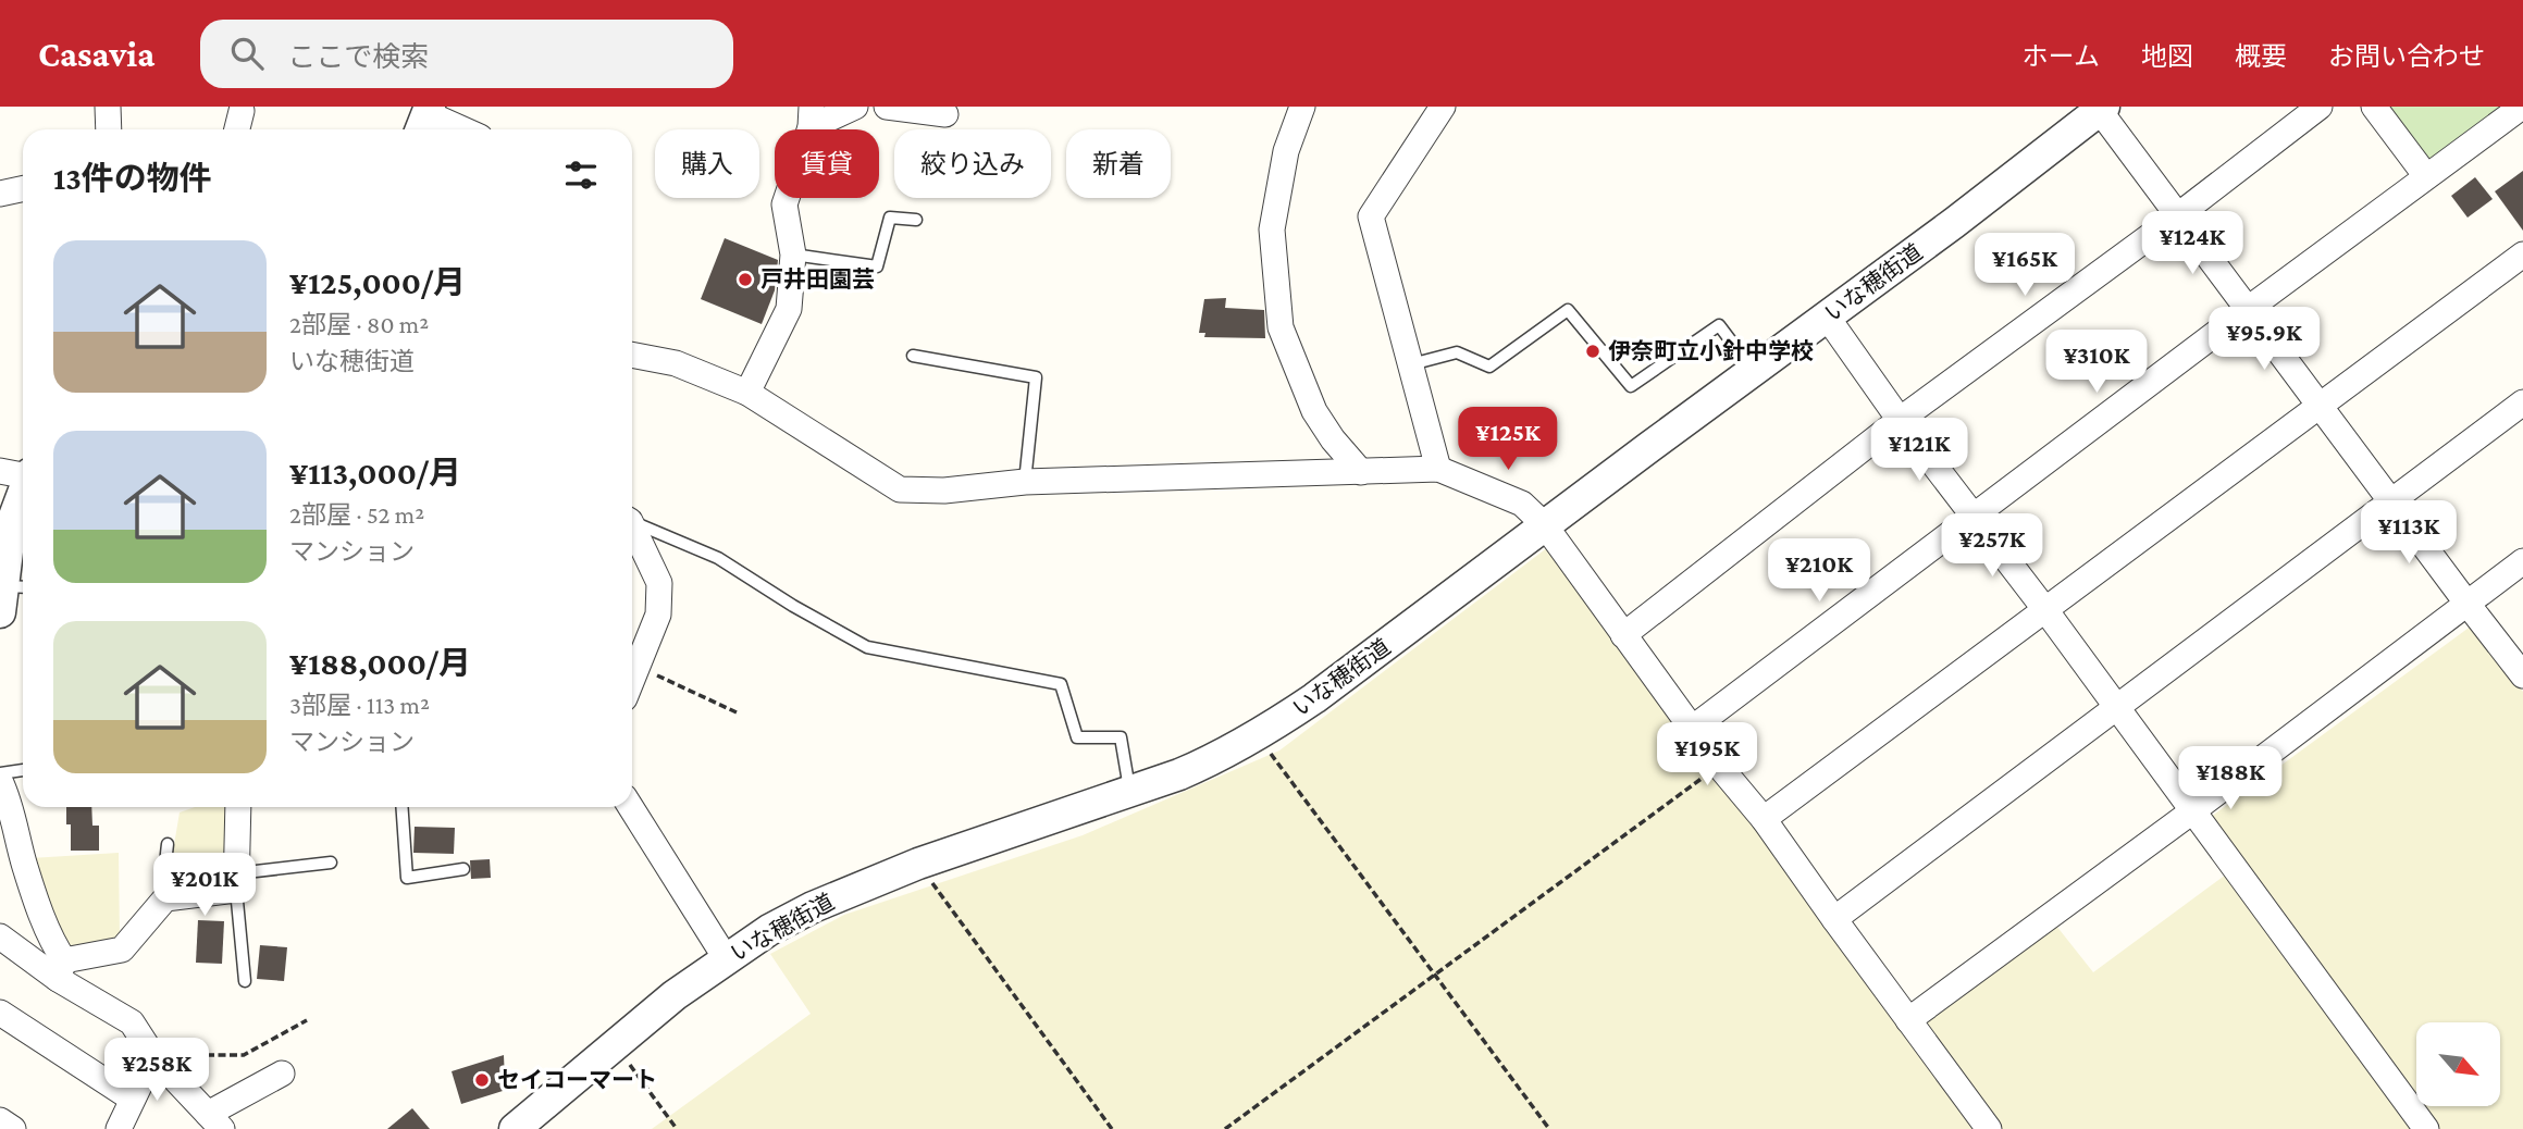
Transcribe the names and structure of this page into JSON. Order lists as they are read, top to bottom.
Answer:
{
  "streets": {
    "street": ["いな穂街道"]
  },
  "places": ["戸井田園芸", "伊奈町立小針中学校", "セイコーマート"],
  "north": "bottom right",
  "page": {
    "header": "Casavia",
    "search": "ここで検索",
    "nav": [
      "ホーム",
      "地図",
      "概要",
      "お問い合わせ"
    ],
    "chip": [
      "購入",
      "賃貸",
      "絞り込み",
      "新着"
    ],
    "heading": "13件の物件",
    "price": [
      "¥124K",
      "¥165K",
      "¥95.9K",
      "¥310K",
      "¥125K",
      "¥121K",
      "¥113K",
      "¥257K",
      "¥210K",
      "¥195K",
      "¥188K",
      "¥201K",
      "¥258K"
    ],
    "list": [
      {
        "name": "¥125,000/月",
        "note": "2部屋 · 80 m² · いな穂街道"
      },
      {
        "name": "¥113,000/月",
        "note": "2部屋 · 52 m² · マンション"
      },
      {
        "name": "¥188,000/月",
        "note": "3部屋 · 113 m² · マンション"
      }
    ]
  }
}
